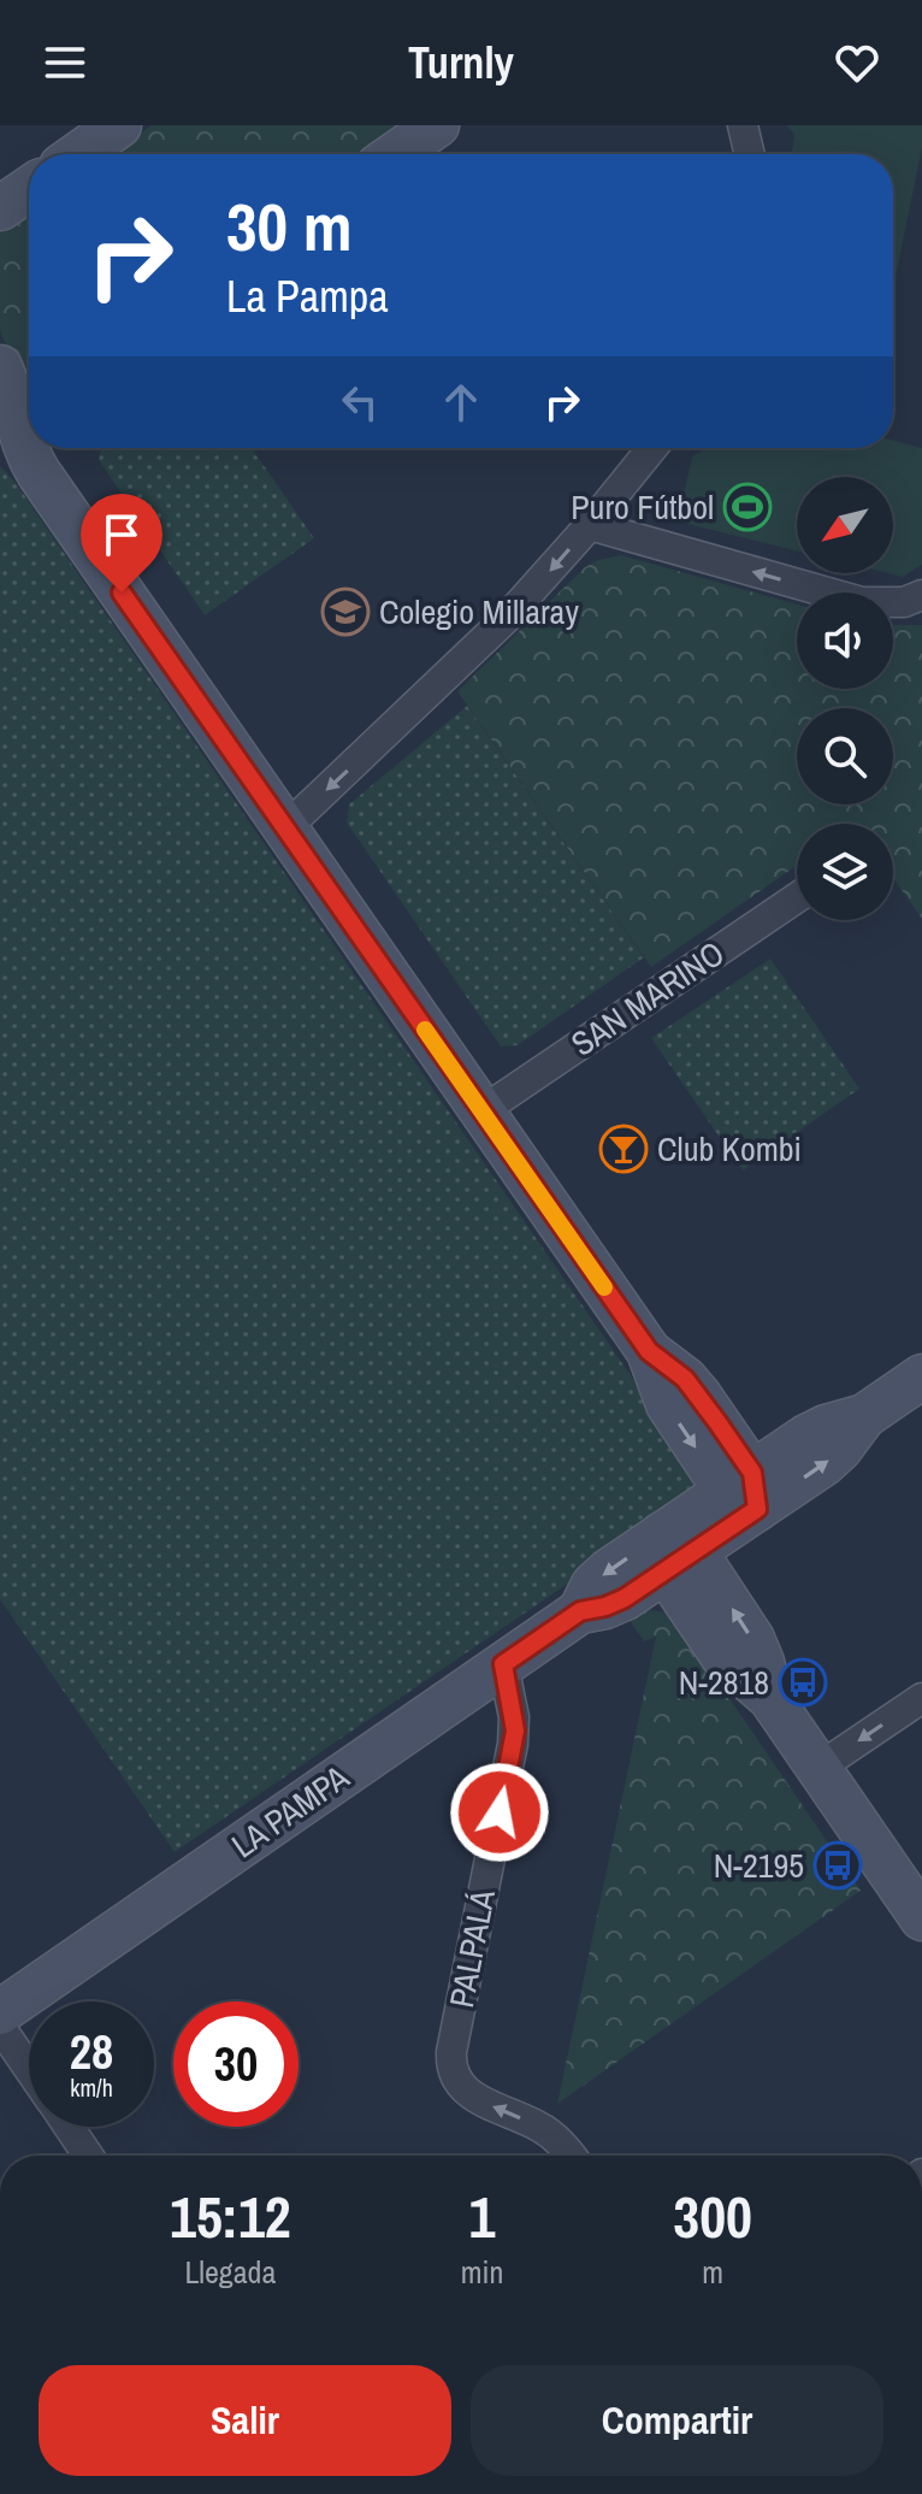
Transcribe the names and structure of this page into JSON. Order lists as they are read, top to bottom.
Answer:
{
  "streets": {
    "street": ["SAN MARINO", "LA PAMPA", "PALPALÁ"]
  },
  "crossings": [
    ["LA PAMPA", "PALPALÁ"]
  ],
  "one_way": ["PALPALÁ"],
  "places": {
    "sports": ["Puro Fútbol"],
    "school or university": ["Colegio Millaray"],
    "bar": ["Club Kombi"],
    "bus stop": ["N-2818", "N-2195"]
  },
  "north": "bottom left",
  "page": {
    "header": "Turnly",
    "turn": ["30 m", "La Pampa"],
    "speed": "28 km/h",
    "limit": "30",
    "eta": [
      "15:12",
      "Llegada",
      "1",
      "min",
      "300",
      "m"
    ],
    "buttons": ["Salir", "Compartir"]
  }
}
